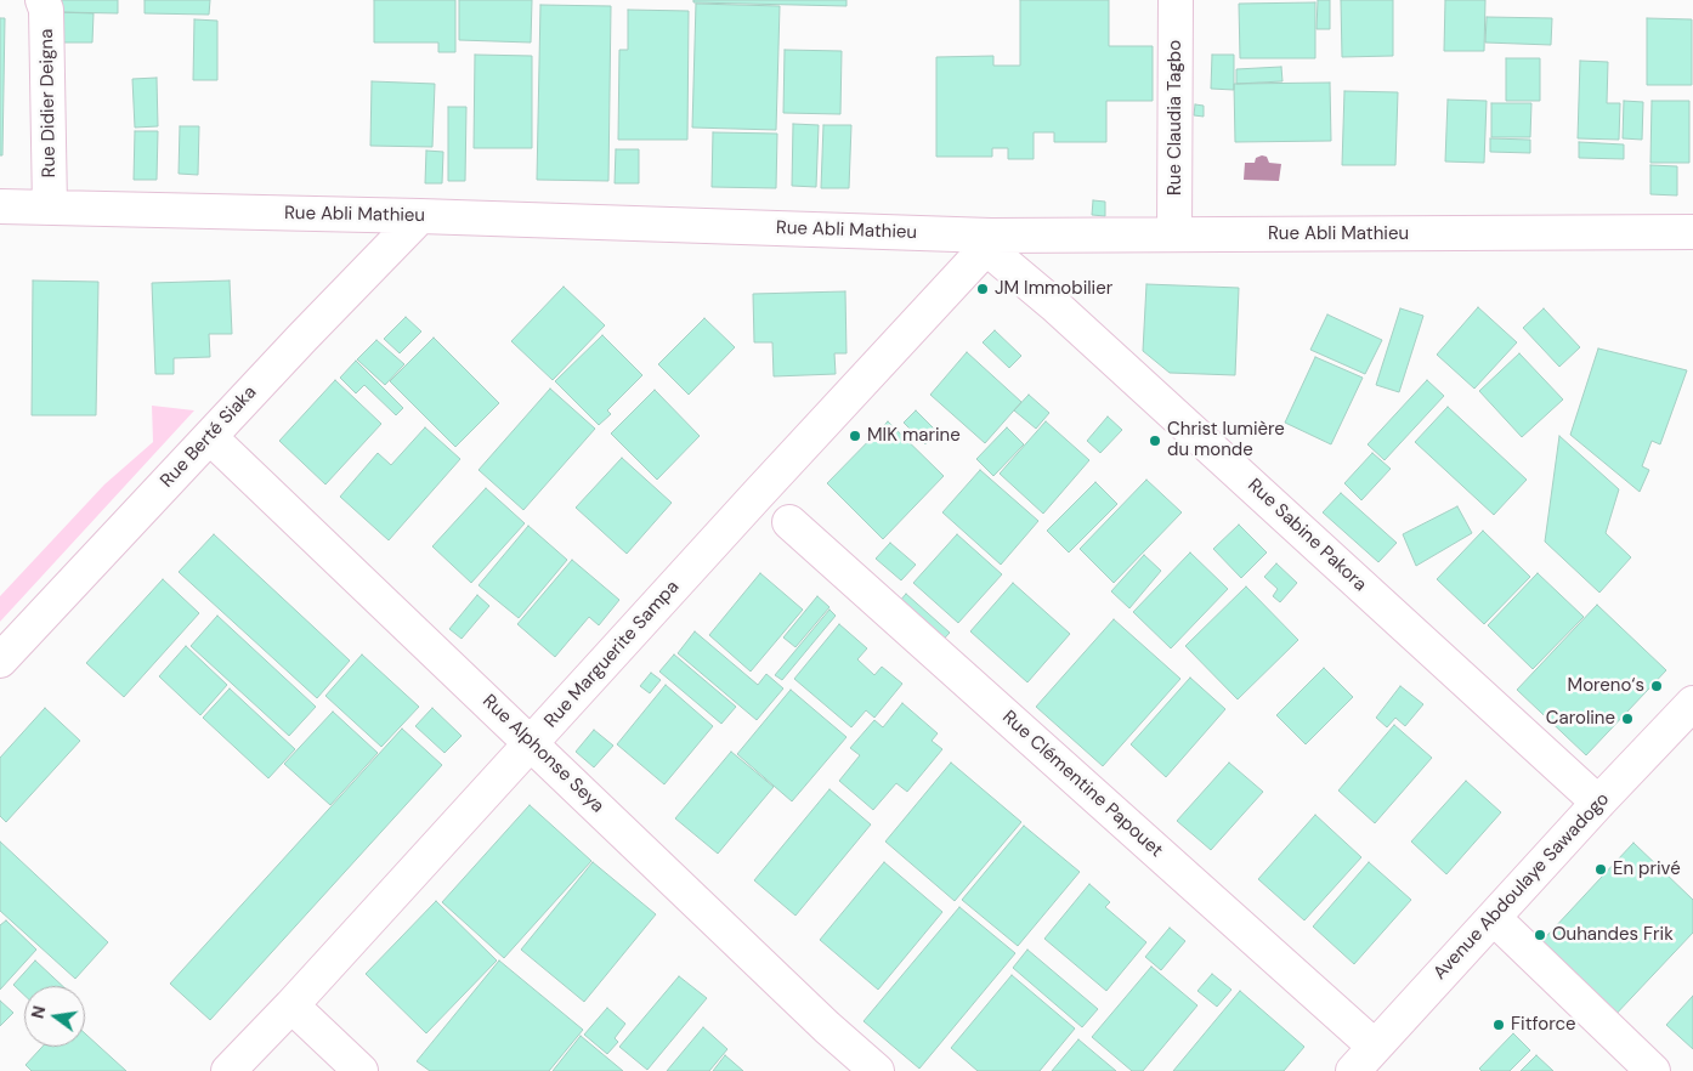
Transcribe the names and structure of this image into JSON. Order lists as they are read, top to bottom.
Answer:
{
  "streets": {
    "street": [
      "Rue Didier Deigna",
      "Rue Claudia Tagbo",
      "Rue Abli Mathieu",
      "Rue Berté Siaka",
      "Rue Sabine Pakora",
      "Rue Marguerite Sampa",
      "Rue Alphonse Seya",
      "Rue Clémentine Papouet",
      "Avenue Abdoulaye Sawadogo"
    ]
  },
  "crossings": [
    ["Rue Didier Deigna", "Rue Abli Mathieu"],
    ["Rue Claudia Tagbo", "Rue Abli Mathieu"],
    ["Rue Abli Mathieu", "Rue Berté Siaka"],
    ["Rue Abli Mathieu", "Rue Sabine Pakora"],
    ["Rue Abli Mathieu", "Rue Marguerite Sampa"],
    ["Rue Berté Siaka", "Rue Alphonse Seya"],
    ["Rue Sabine Pakora", "Rue Marguerite Sampa"],
    ["Rue Sabine Pakora", "Avenue Abdoulaye Sawadogo"],
    ["Rue Marguerite Sampa", "Rue Alphonse Seya"],
    ["Rue Clémentine Papouet", "Avenue Abdoulaye Sawadogo"]
  ],
  "places": [
    "JM Immobilier",
    "MIK marine",
    "Christ lumière du monde",
    "Moreno‘s",
    "Caroline",
    "En privé",
    "Ouhandes Frik",
    "Fitforce"
  ],
  "north": "left"
}
